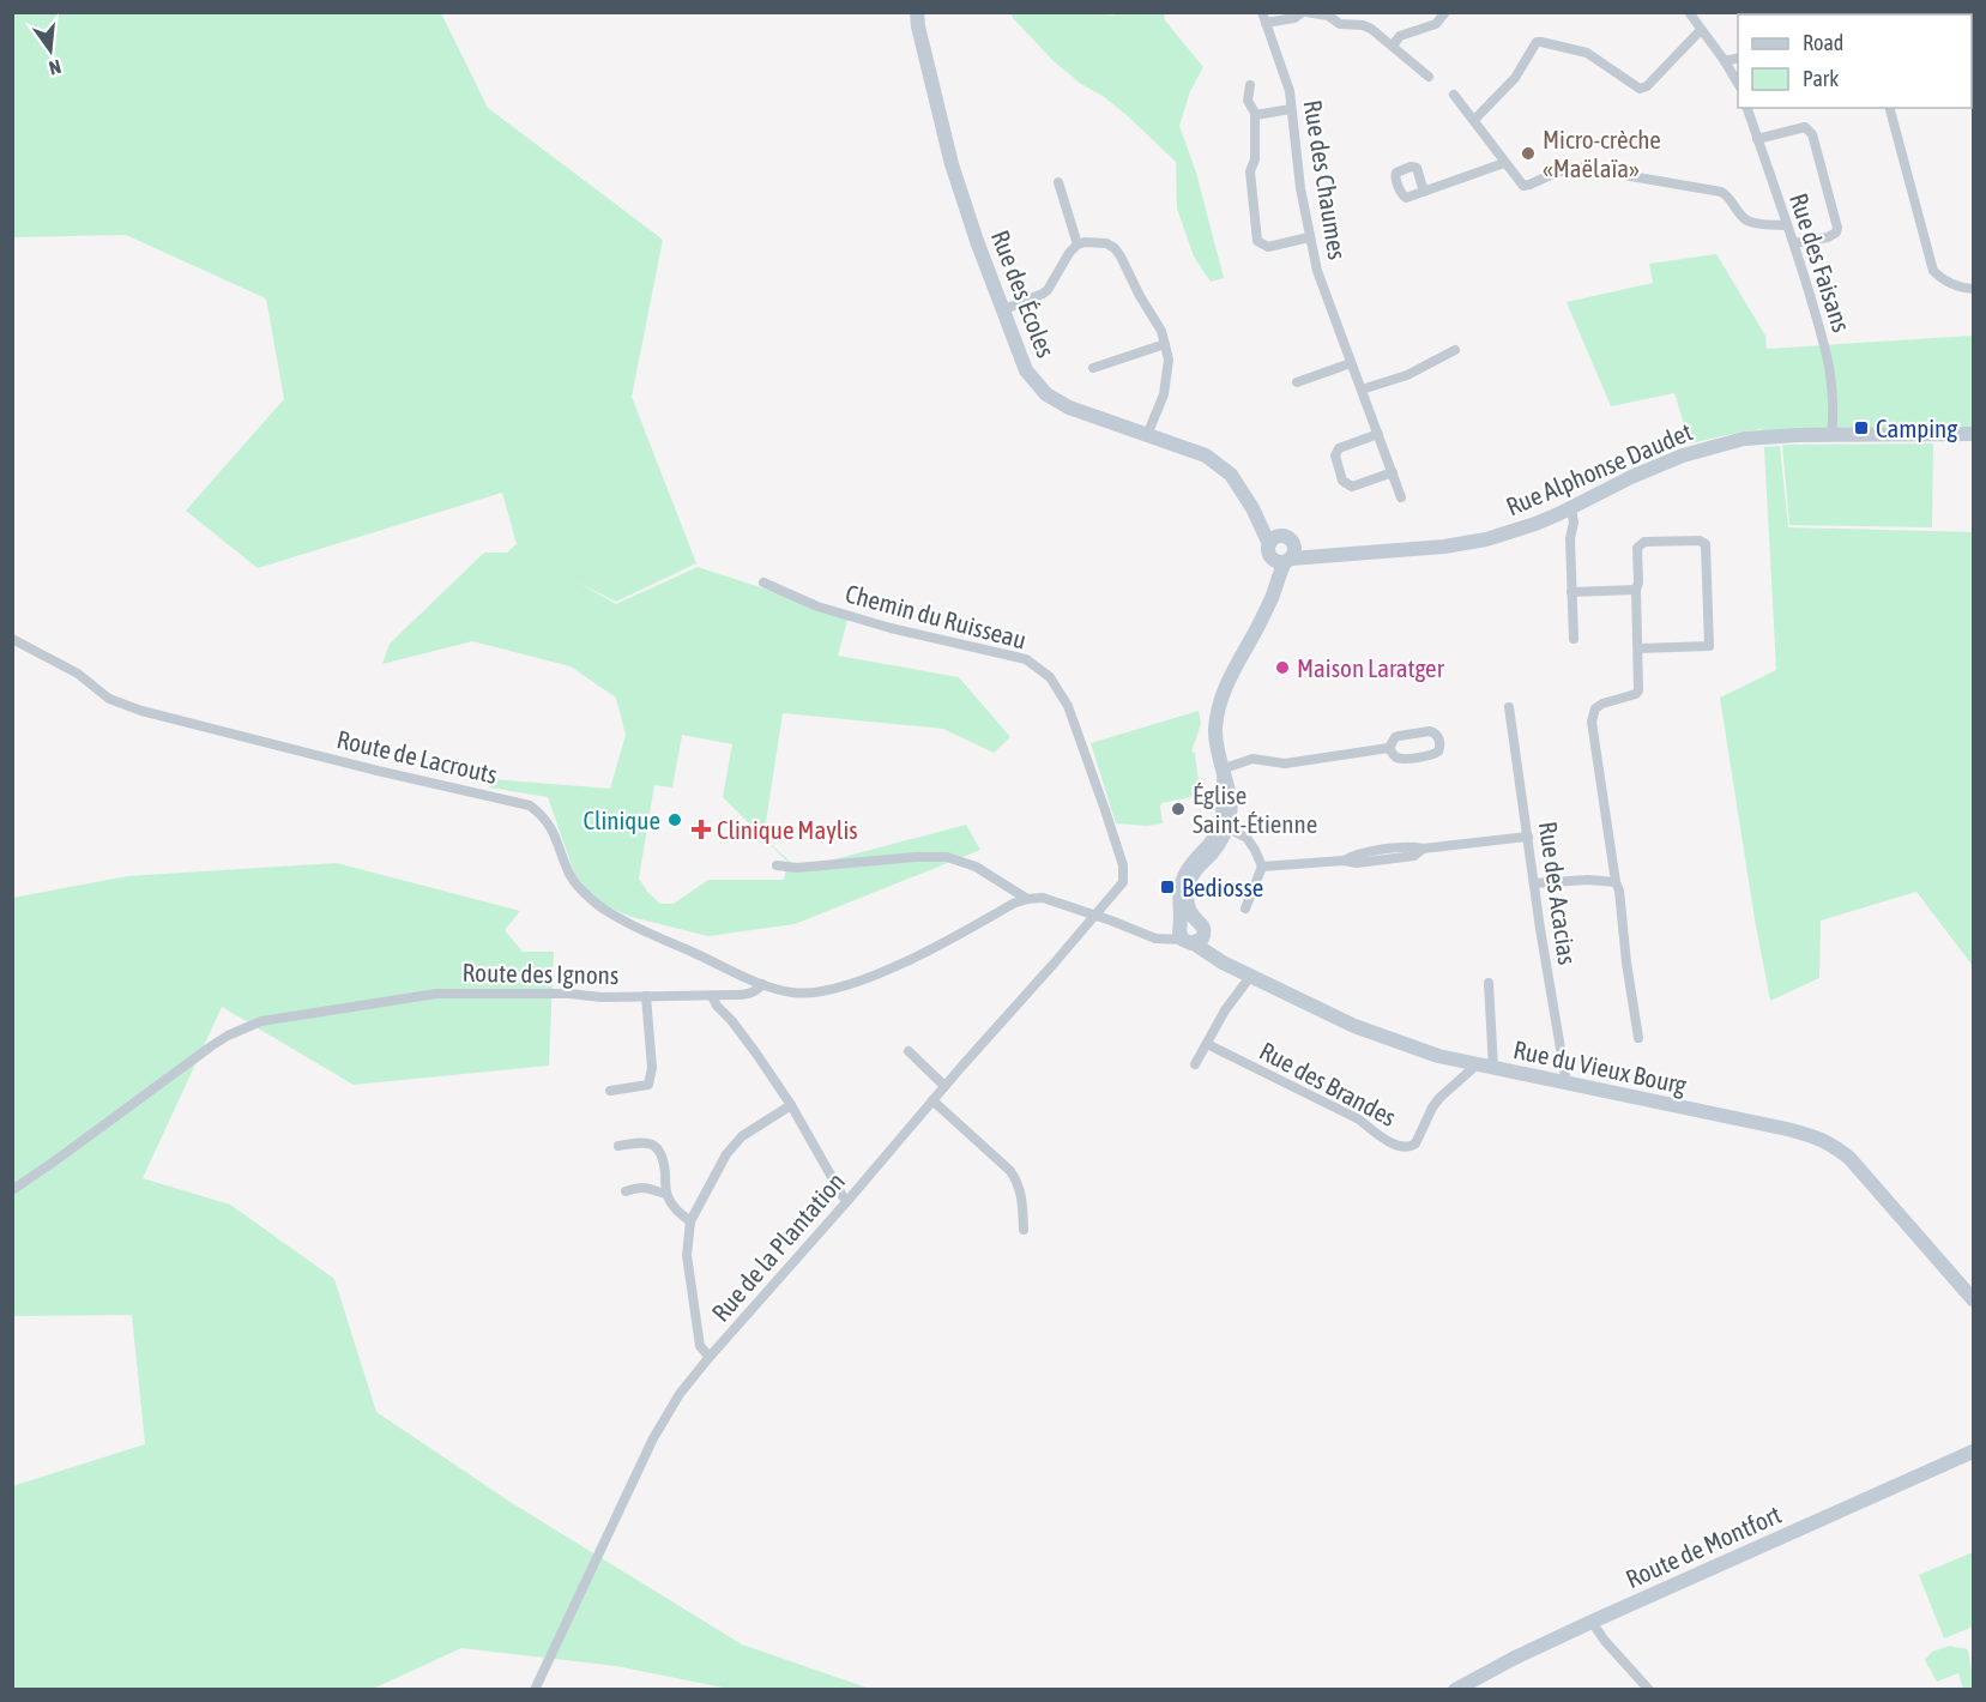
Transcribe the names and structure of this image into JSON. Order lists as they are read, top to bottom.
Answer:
{
  "streets": {
    "street": [
      "Rue des Chaumes",
      "Rue des Faisans",
      "Rue des Écoles",
      "Rue Alphonse Daudet",
      "Chemin du Ruisseau",
      "Route de Lacrouts",
      "Rue des Acacias",
      "Route des Ignons",
      "Rue du Vieux Bourg",
      "Rue des Brandes",
      "Rue de la Plantation",
      "Route de Montfort"
    ]
  },
  "crossings": [
    ["Rue des Faisans", "Rue Alphonse Daudet"],
    ["Rue des Écoles", "Rue Alphonse Daudet"],
    ["Chemin du Ruisseau", "Rue de la Plantation"],
    ["Route de Lacrouts", "Route des Ignons"],
    ["Rue des Acacias", "Rue du Vieux Bourg"],
    ["Rue du Vieux Bourg", "Rue des Brandes"]
  ],
  "places": {
    "other": [
      "Micro-crèche «Maëlaïa»",
      "Maison Laratger",
      "Église Saint-Étienne",
      "Clinique"
    ],
    "transit": ["Camping", "Bediosse"],
    "health": ["Clinique Maylis"]
  },
  "legend": ["Road", "Park"],
  "north": "bottom"
}
